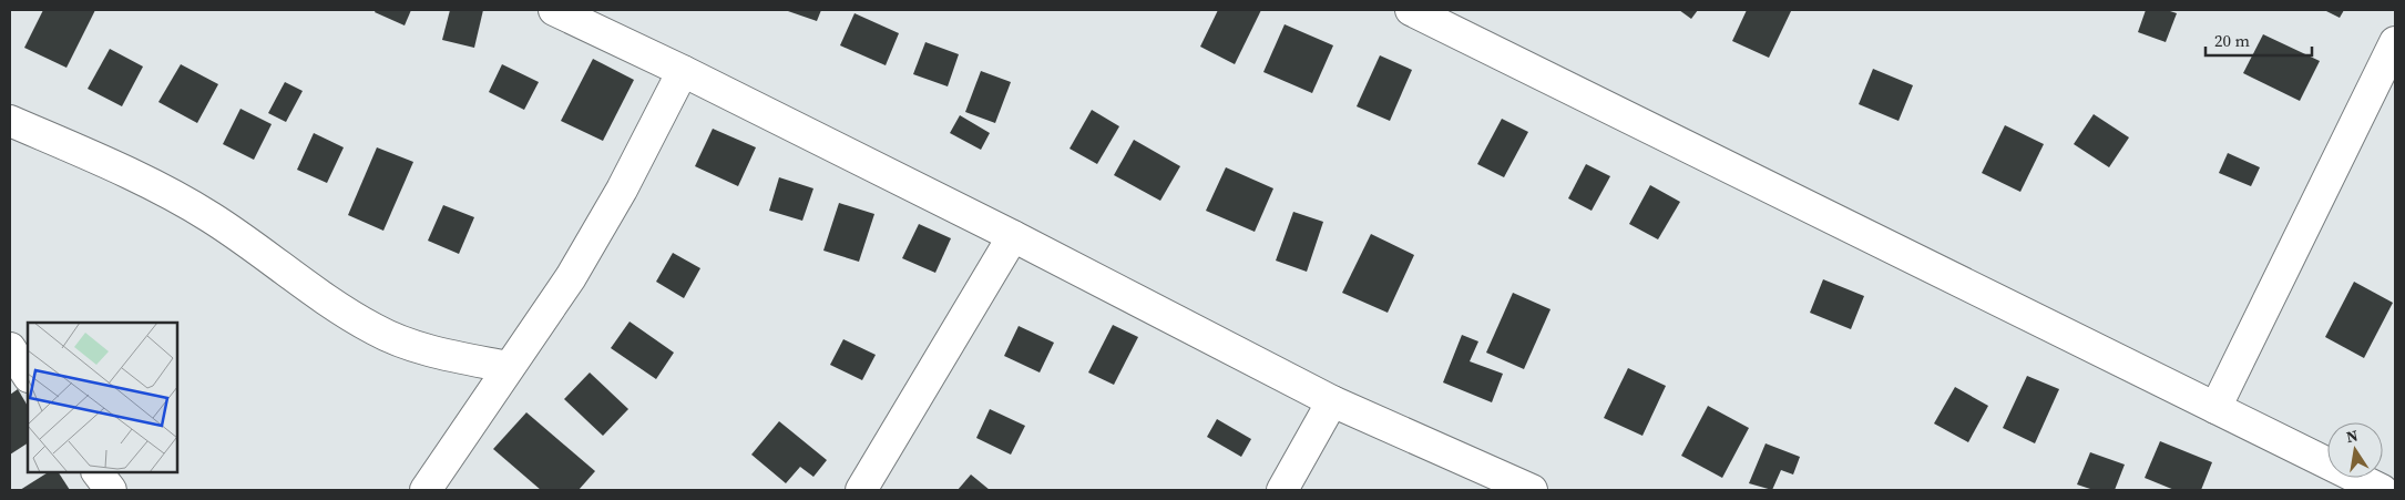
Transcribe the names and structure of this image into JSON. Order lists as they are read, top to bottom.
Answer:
{
  "scale_bar": "20 m",
  "north": "top"
}
